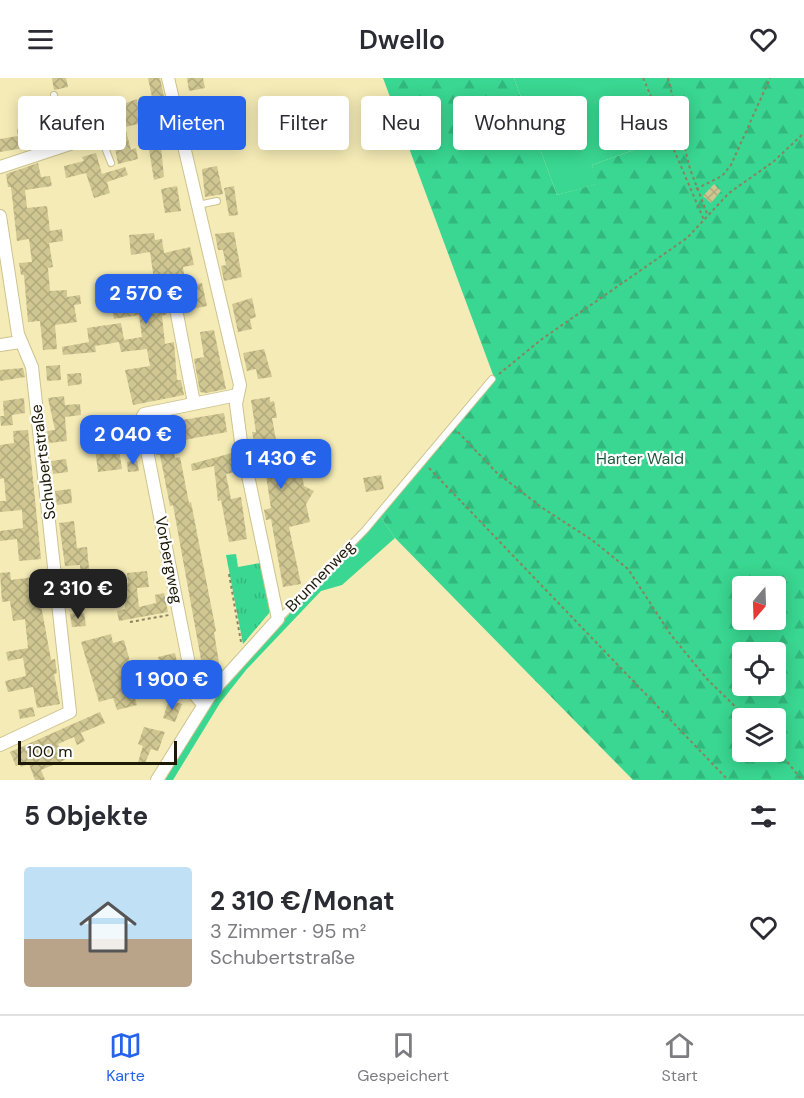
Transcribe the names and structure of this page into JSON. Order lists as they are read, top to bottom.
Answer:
{
  "streets": {
    "street": ["Schubertstraße", "Vorbergweg", "Brunnenweg"]
  },
  "crossings": [
    ["Vorbergweg", "Brunnenweg"]
  ],
  "parks": ["Harter Wald"],
  "scale_bar": "100 m",
  "north": "bottom",
  "page": {
    "header": "Dwello",
    "chip": [
      "Kaufen",
      "Mieten",
      "Filter",
      "Neu",
      "Wohnung",
      "Haus"
    ],
    "price": [
      "2 570 €",
      "2 040 €",
      "1 430 €",
      "2 310 €",
      "1 900 €"
    ],
    "scale": "100 m",
    "heading": "5 Objekte",
    "list": [
      {
        "name": "2 310 €/Monat",
        "note": "3 Zimmer · 95 m² · Schubertstraße"
      }
    ],
    "tabs": ["Karte", "Gespeichert", "Start"]
  }
}
